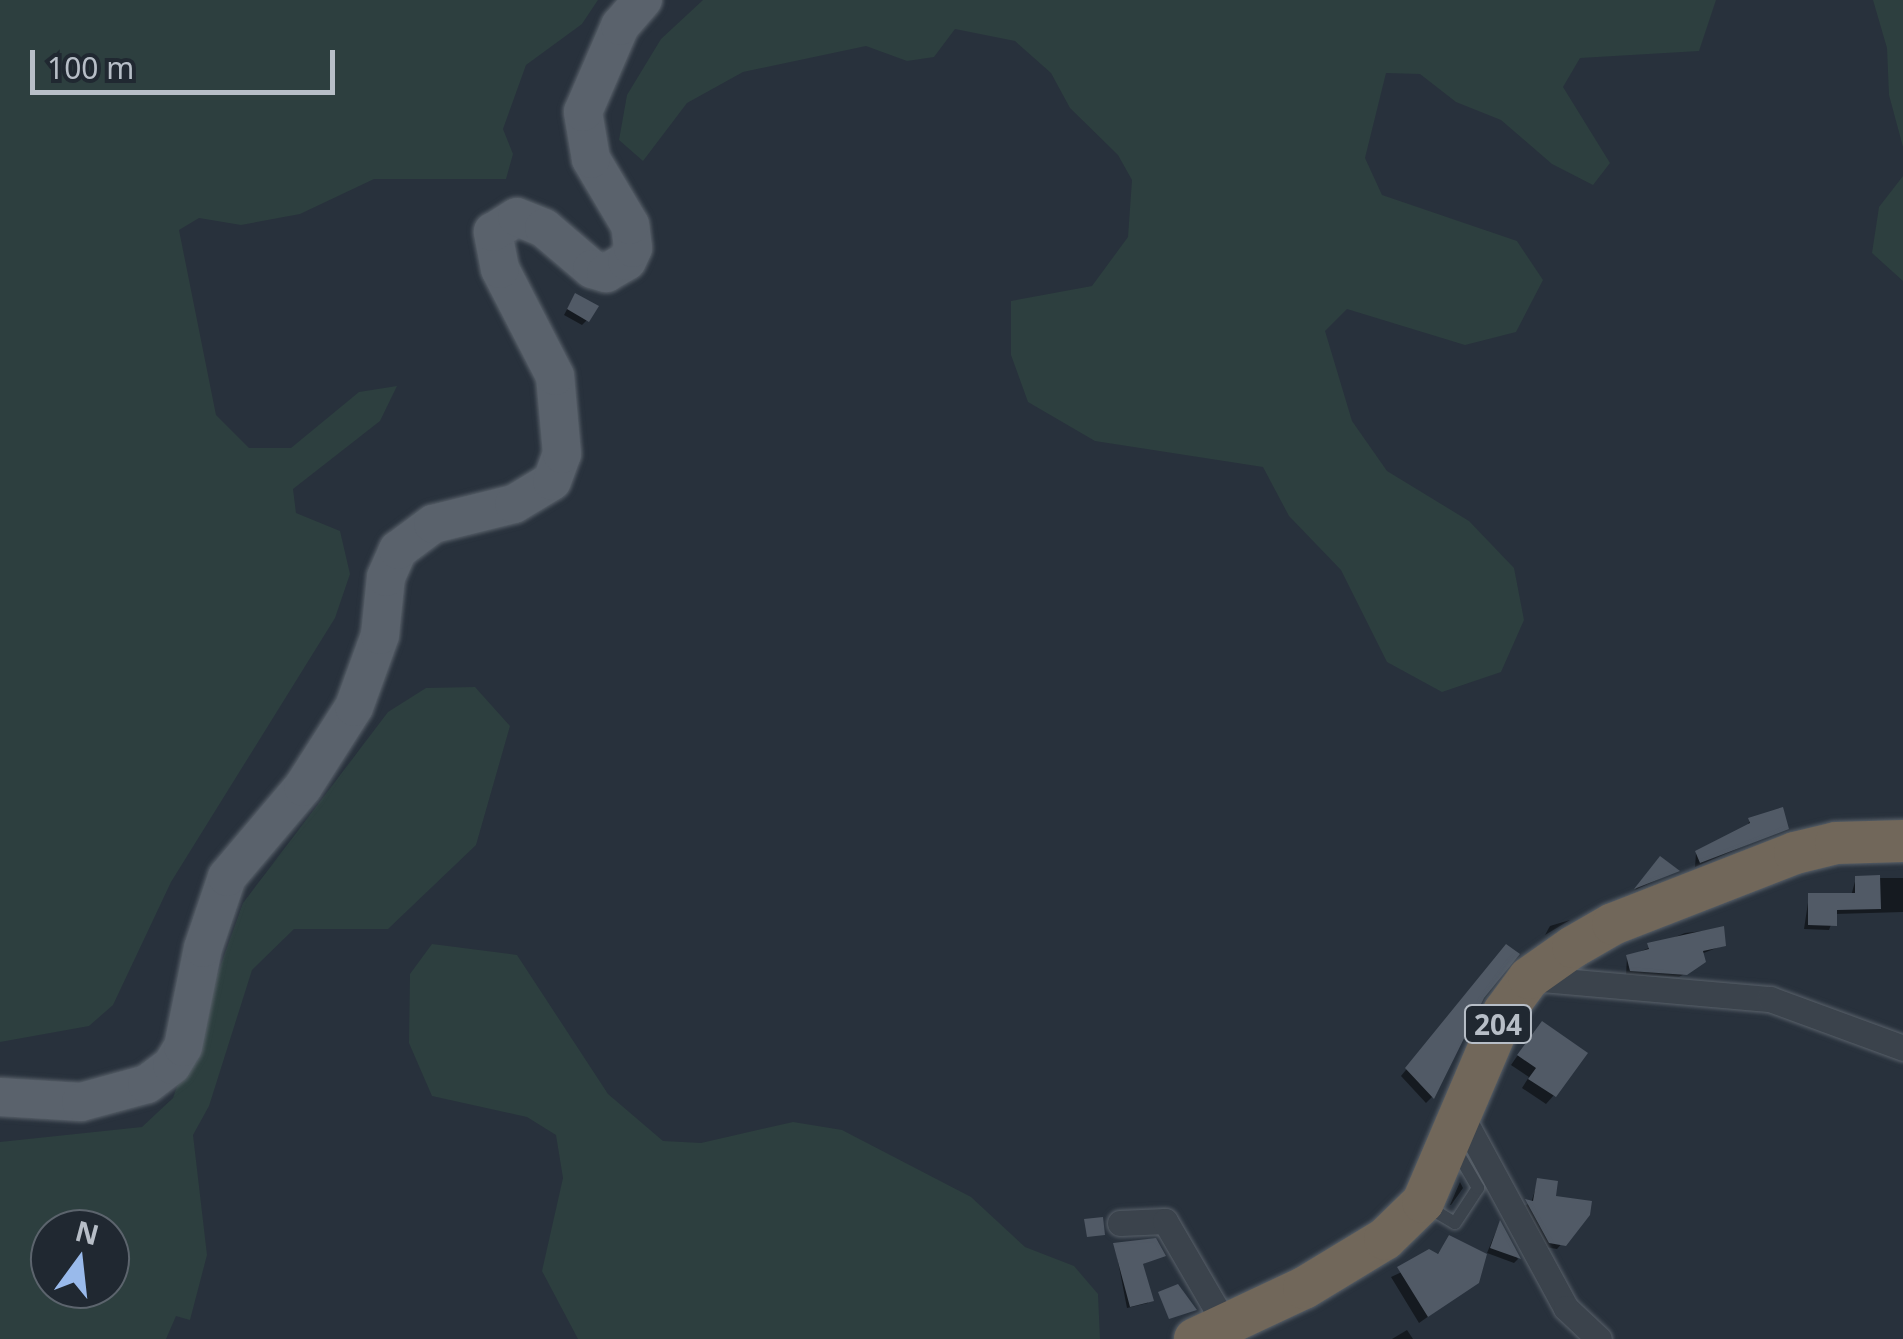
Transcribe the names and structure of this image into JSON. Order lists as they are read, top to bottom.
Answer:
{
  "streets": {
    "highway": ["204"]
  },
  "scale_bar": "100 m",
  "north": "top"
}
